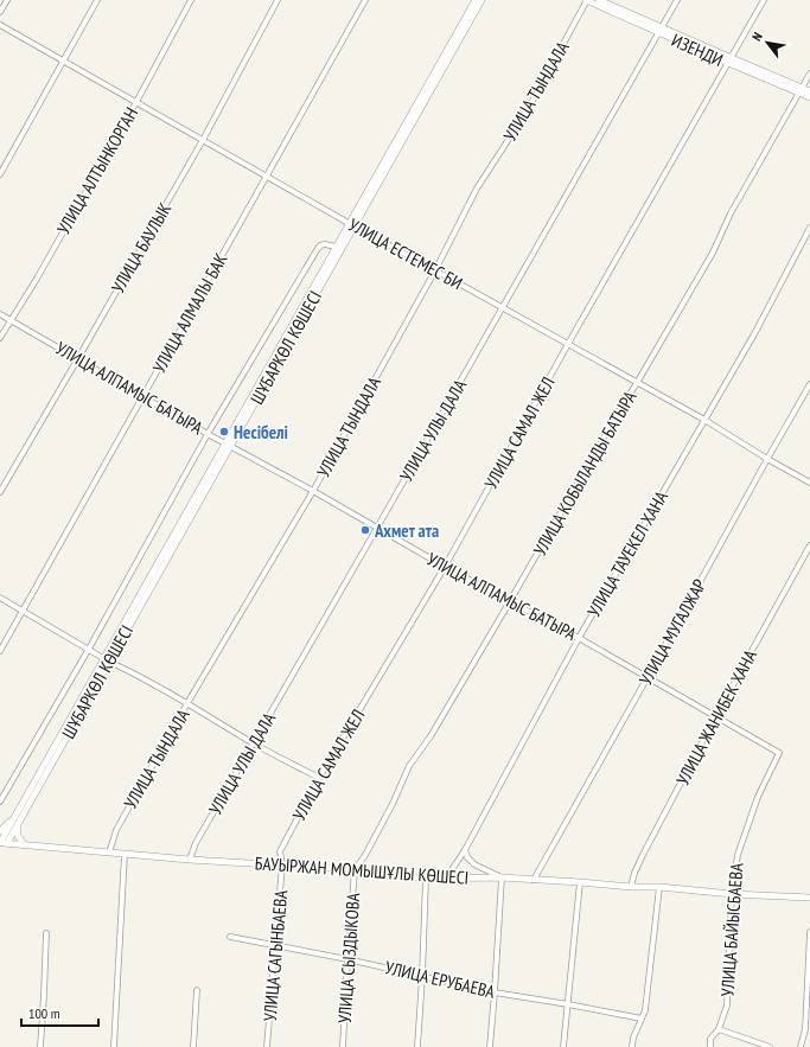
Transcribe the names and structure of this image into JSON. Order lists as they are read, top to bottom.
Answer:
{
  "streets": {
    "street": [
      "ИЗЕНДИ",
      "УЛИЦА ТЫНДАЛА",
      "УЛИЦА АЛТЫНКОРГАН",
      "УЛИЦА БАУЛЫК",
      "УЛИЦА ЕСТЕМЕС БИ",
      "УЛИЦА АЛМАЛЫ БАК",
      "ШҰБАРКӨЛ КӨШЕСІ",
      "УЛИЦА АЛПАМЫС БАТЫРА",
      "УЛИЦА УЛЫ ДАЛА",
      "УЛИЦА САМАЛ ЖЕЛ",
      "УЛИЦА КОБЫЛАНДЫ БАТЫРА",
      "УЛИЦА ТАУЕКЕЛ ХАНА",
      "УЛИЦА МУГАЛЖАР",
      "УЛИЦА ЖАНИБЕК ХАНА",
      "БАУЫРЖАН МОМЫШҰЛЫ КӨШЕСІ",
      "УЛИЦА БАЙЫСБАЕВА",
      "УЛИЦА САГЫНБАЕВА",
      "УЛИЦА СЫЗДЫКОВА",
      "УЛИЦА ЕРУБАЕВА"
    ]
  },
  "crossings": [
    ["ИЗЕНДИ", "УЛИЦА ТЫНДАЛА"],
    ["ИЗЕНДИ", "УЛИЦА УЛЫ ДАЛА"],
    ["ИЗЕНДИ", "УЛИЦА САМАЛ ЖЕЛ"],
    ["ИЗЕНДИ", "УЛИЦА КОБЫЛАНДЫ БАТЫРА"],
    ["УЛИЦА ТЫНДАЛА", "УЛИЦА ЕСТЕМЕС БИ"],
    ["УЛИЦА ТЫНДАЛА", "УЛИЦА АЛПАМЫС БАТЫРА"],
    ["УЛИЦА ТЫНДАЛА", "БАУЫРЖАН МОМЫШҰЛЫ КӨШЕСІ"],
    ["УЛИЦА АЛТЫНКОРГАН", "УЛИЦА ЕСТЕМЕС БИ"],
    ["УЛИЦА АЛТЫНКОРГАН", "УЛИЦА АЛПАМЫС БАТЫРА"],
    ["УЛИЦА БАУЛЫК", "УЛИЦА ЕСТЕМЕС БИ"],
    ["УЛИЦА БАУЛЫК", "УЛИЦА АЛПАМЫС БАТЫРА"],
    ["УЛИЦА ЕСТЕМЕС БИ", "УЛИЦА АЛМАЛЫ БАК"],
    ["УЛИЦА ЕСТЕМЕС БИ", "ШҰБАРКӨЛ КӨШЕСІ"],
    ["УЛИЦА ЕСТЕМЕС БИ", "УЛИЦА УЛЫ ДАЛА"],
    ["УЛИЦА ЕСТЕМЕС БИ", "УЛИЦА САМАЛ ЖЕЛ"],
    ["УЛИЦА ЕСТЕМЕС БИ", "УЛИЦА КОБЫЛАНДЫ БАТЫРА"],
    ["УЛИЦА ЕСТЕМЕС БИ", "УЛИЦА ТАУЕКЕЛ ХАНА"],
    ["УЛИЦА ЕСТЕМЕС БИ", "УЛИЦА МУГАЛЖАР"],
    ["УЛИЦА АЛМАЛЫ БАК", "УЛИЦА АЛПАМЫС БАТЫРА"],
    ["ШҰБАРКӨЛ КӨШЕСІ", "УЛИЦА АЛПАМЫС БАТЫРА"],
    ["ШҰБАРКӨЛ КӨШЕСІ", "БАУЫРЖАН МОМЫШҰЛЫ КӨШЕСІ"],
    ["УЛИЦА АЛПАМЫС БАТЫРА", "УЛИЦА УЛЫ ДАЛА"],
    ["УЛИЦА АЛПАМЫС БАТЫРА", "УЛИЦА САМАЛ ЖЕЛ"],
    ["УЛИЦА АЛПАМЫС БАТЫРА", "УЛИЦА КОБЫЛАНДЫ БАТЫРА"],
    ["УЛИЦА АЛПАМЫС БАТЫРА", "УЛИЦА ТАУЕКЕЛ ХАНА"],
    ["УЛИЦА АЛПАМЫС БАТЫРА", "УЛИЦА МУГАЛЖАР"],
    ["УЛИЦА АЛПАМЫС БАТЫРА", "УЛИЦА ЖАНИБЕК ХАНА"],
    ["УЛИЦА АЛПАМЫС БАТЫРА", "УЛИЦА БАЙЫСБАЕВА"],
    ["УЛИЦА УЛЫ ДАЛА", "БАУЫРЖАН МОМЫШҰЛЫ КӨШЕСІ"],
    ["УЛИЦА САМАЛ ЖЕЛ", "БАУЫРЖАН МОМЫШҰЛЫ КӨШЕСІ"],
    ["УЛИЦА САМАЛ ЖЕЛ", "УЛИЦА САГЫНБАЕВА"],
    ["УЛИЦА КОБЫЛАНДЫ БАТЫРА", "БАУЫРЖАН МОМЫШҰЛЫ КӨШЕСІ"],
    ["УЛИЦА КОБЫЛАНДЫ БАТЫРА", "УЛИЦА СЫЗДЫКОВА"],
    ["УЛИЦА ТАУЕКЕЛ ХАНА", "БАУЫРЖАН МОМЫШҰЛЫ КӨШЕСІ"],
    ["УЛИЦА МУГАЛЖАР", "БАУЫРЖАН МОМЫШҰЛЫ КӨШЕСІ"],
    ["УЛИЦА ЖАНИБЕК ХАНА", "БАУЫРЖАН МОМЫШҰЛЫ КӨШЕСІ"],
    ["БАУЫРЖАН МОМЫШҰЛЫ КӨШЕСІ", "УЛИЦА БАЙЫСБАЕВА"],
    ["БАУЫРЖАН МОМЫШҰЛЫ КӨШЕСІ", "УЛИЦА САГЫНБАЕВА"],
    ["БАУЫРЖАН МОМЫШҰЛЫ КӨШЕСІ", "УЛИЦА СЫЗДЫКОВА"],
    ["УЛИЦА САГЫНБАЕВА", "УЛИЦА ЕРУБАЕВА"],
    ["УЛИЦА СЫЗДЫКОВА", "УЛИЦА ЕРУБАЕВА"]
  ],
  "places": ["Несібелі", "Ахмет ата"],
  "scale_bar": "100 m",
  "north": "top left"
}
